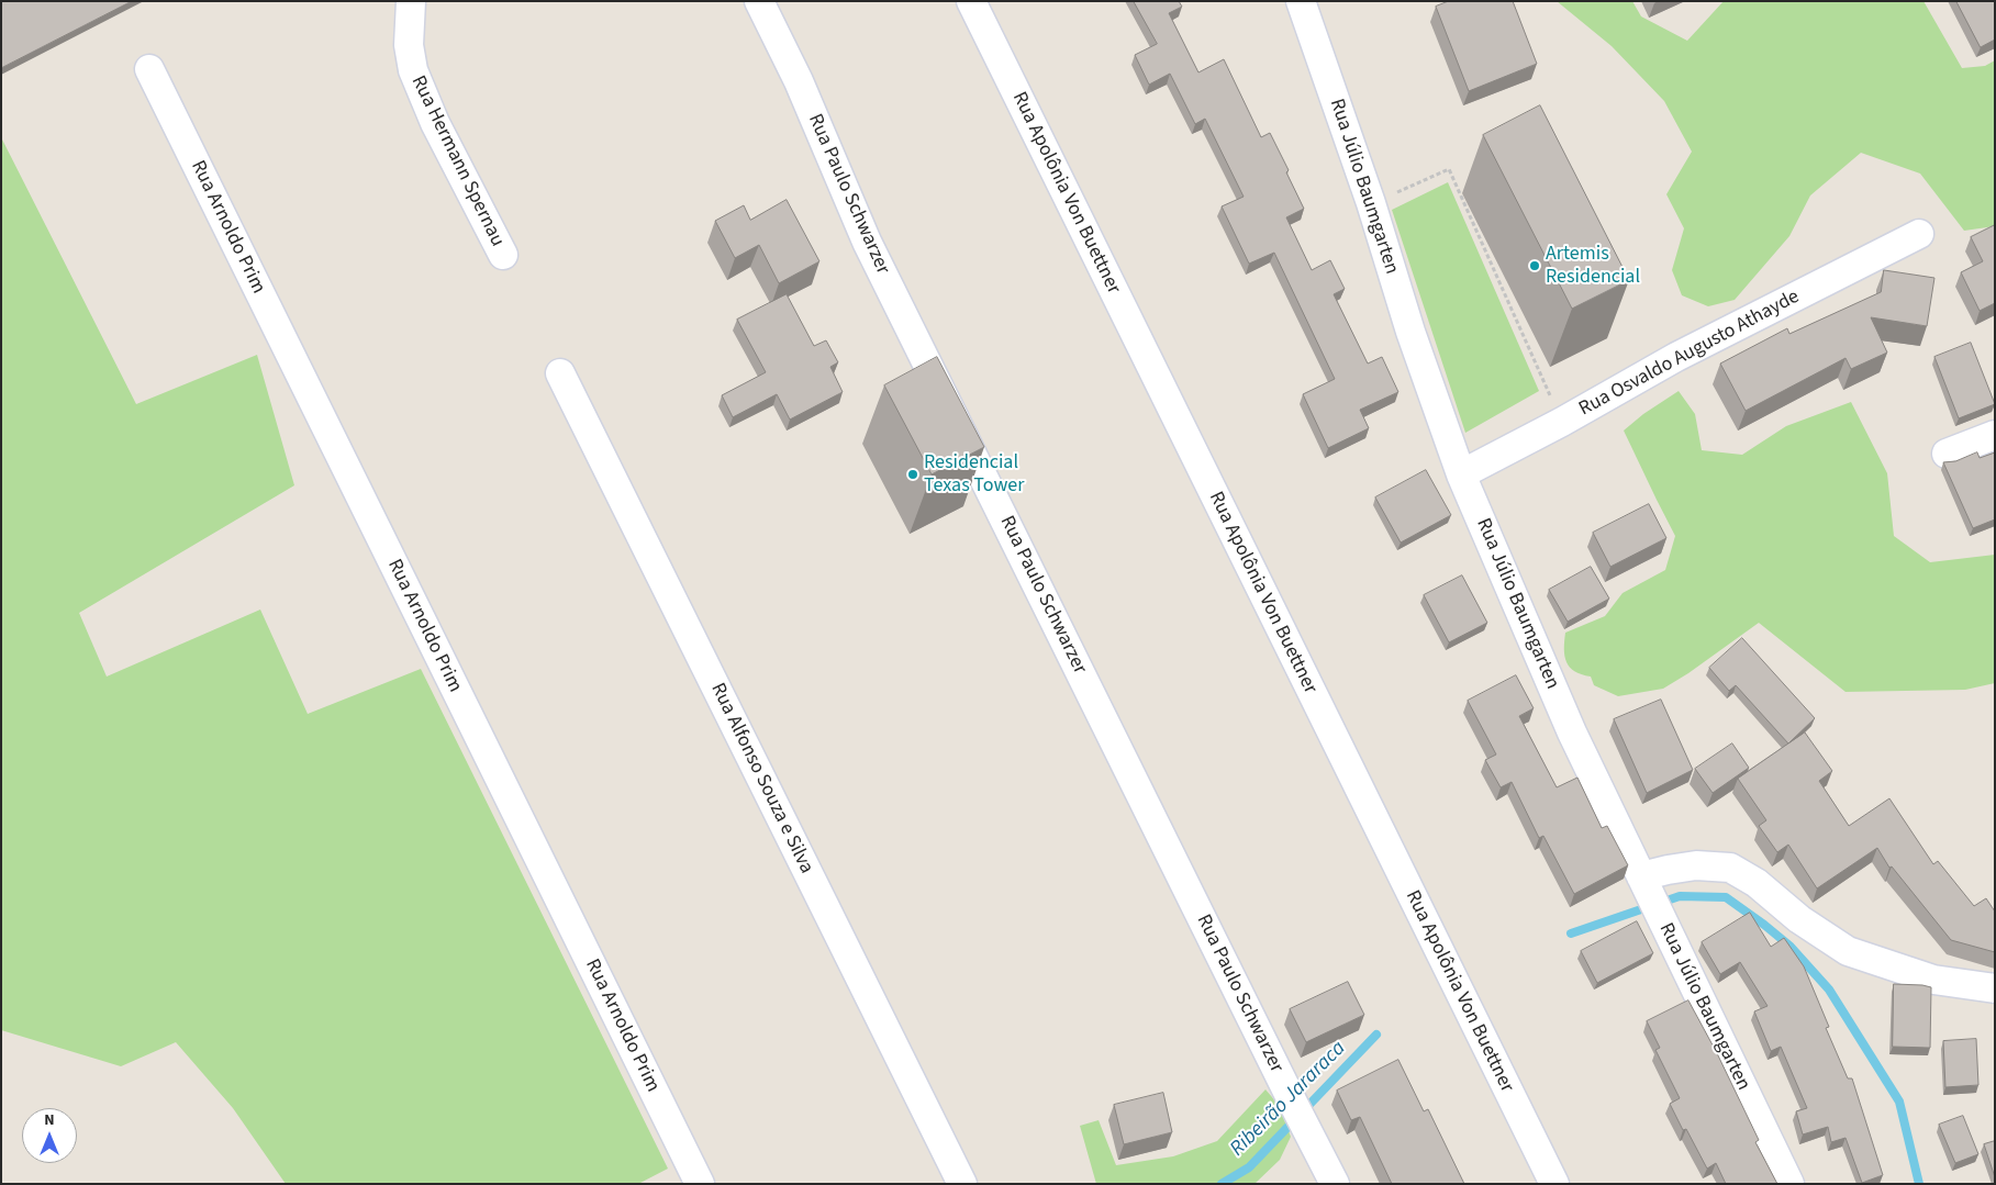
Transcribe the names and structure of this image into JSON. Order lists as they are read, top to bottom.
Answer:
{
  "streets": {
    "street": [
      "Rua Hermann Spernau",
      "Rua Júlio Baumgarten",
      "Rua Apolônia Von Buettner",
      "Rua Paulo Schwarzer",
      "Rua Arnoldo Prim",
      "Rua Osvaldo Augusto Athayde",
      "Rua Alfonso Souza e Silva"
    ]
  },
  "crossings": [
    ["Rua Júlio Baumgarten", "Rua Osvaldo Augusto Athayde"]
  ],
  "water": ["Ribeirão Jararaca"],
  "places": ["Artemis Residencial", "Residencial Texas Tower"],
  "north": "top"
}
